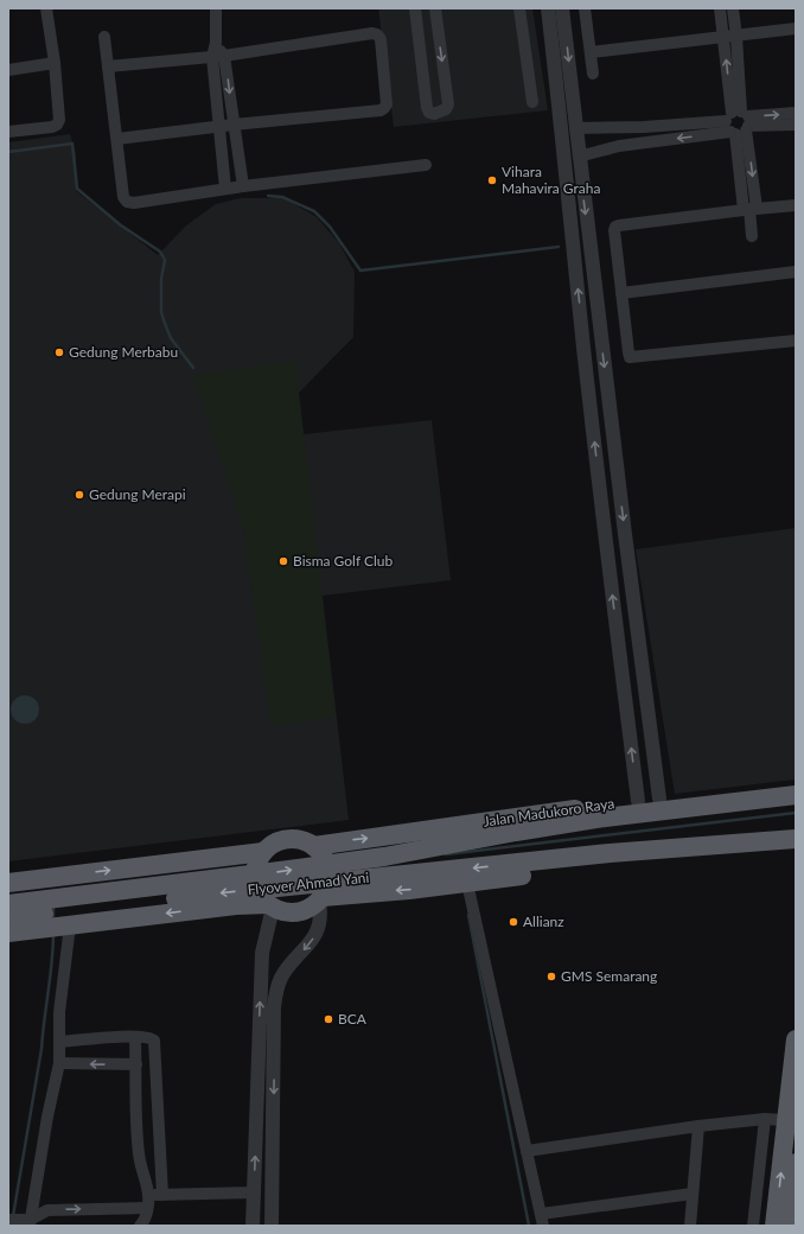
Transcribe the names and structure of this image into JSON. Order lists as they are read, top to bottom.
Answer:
{
  "streets": {
    "highway": ["Jalan Madukoro Raya", "Flyover Ahmad Yani"]
  },
  "crossings": [
    ["Jalan Madukoro Raya", "Flyover Ahmad Yani"]
  ],
  "places": [
    "Vihara Mahavira Graha",
    "Gedung Merbabu",
    "Gedung Merapi",
    "Bisma Golf Club",
    "Allianz",
    "GMS Semarang",
    "BCA"
  ]
}
